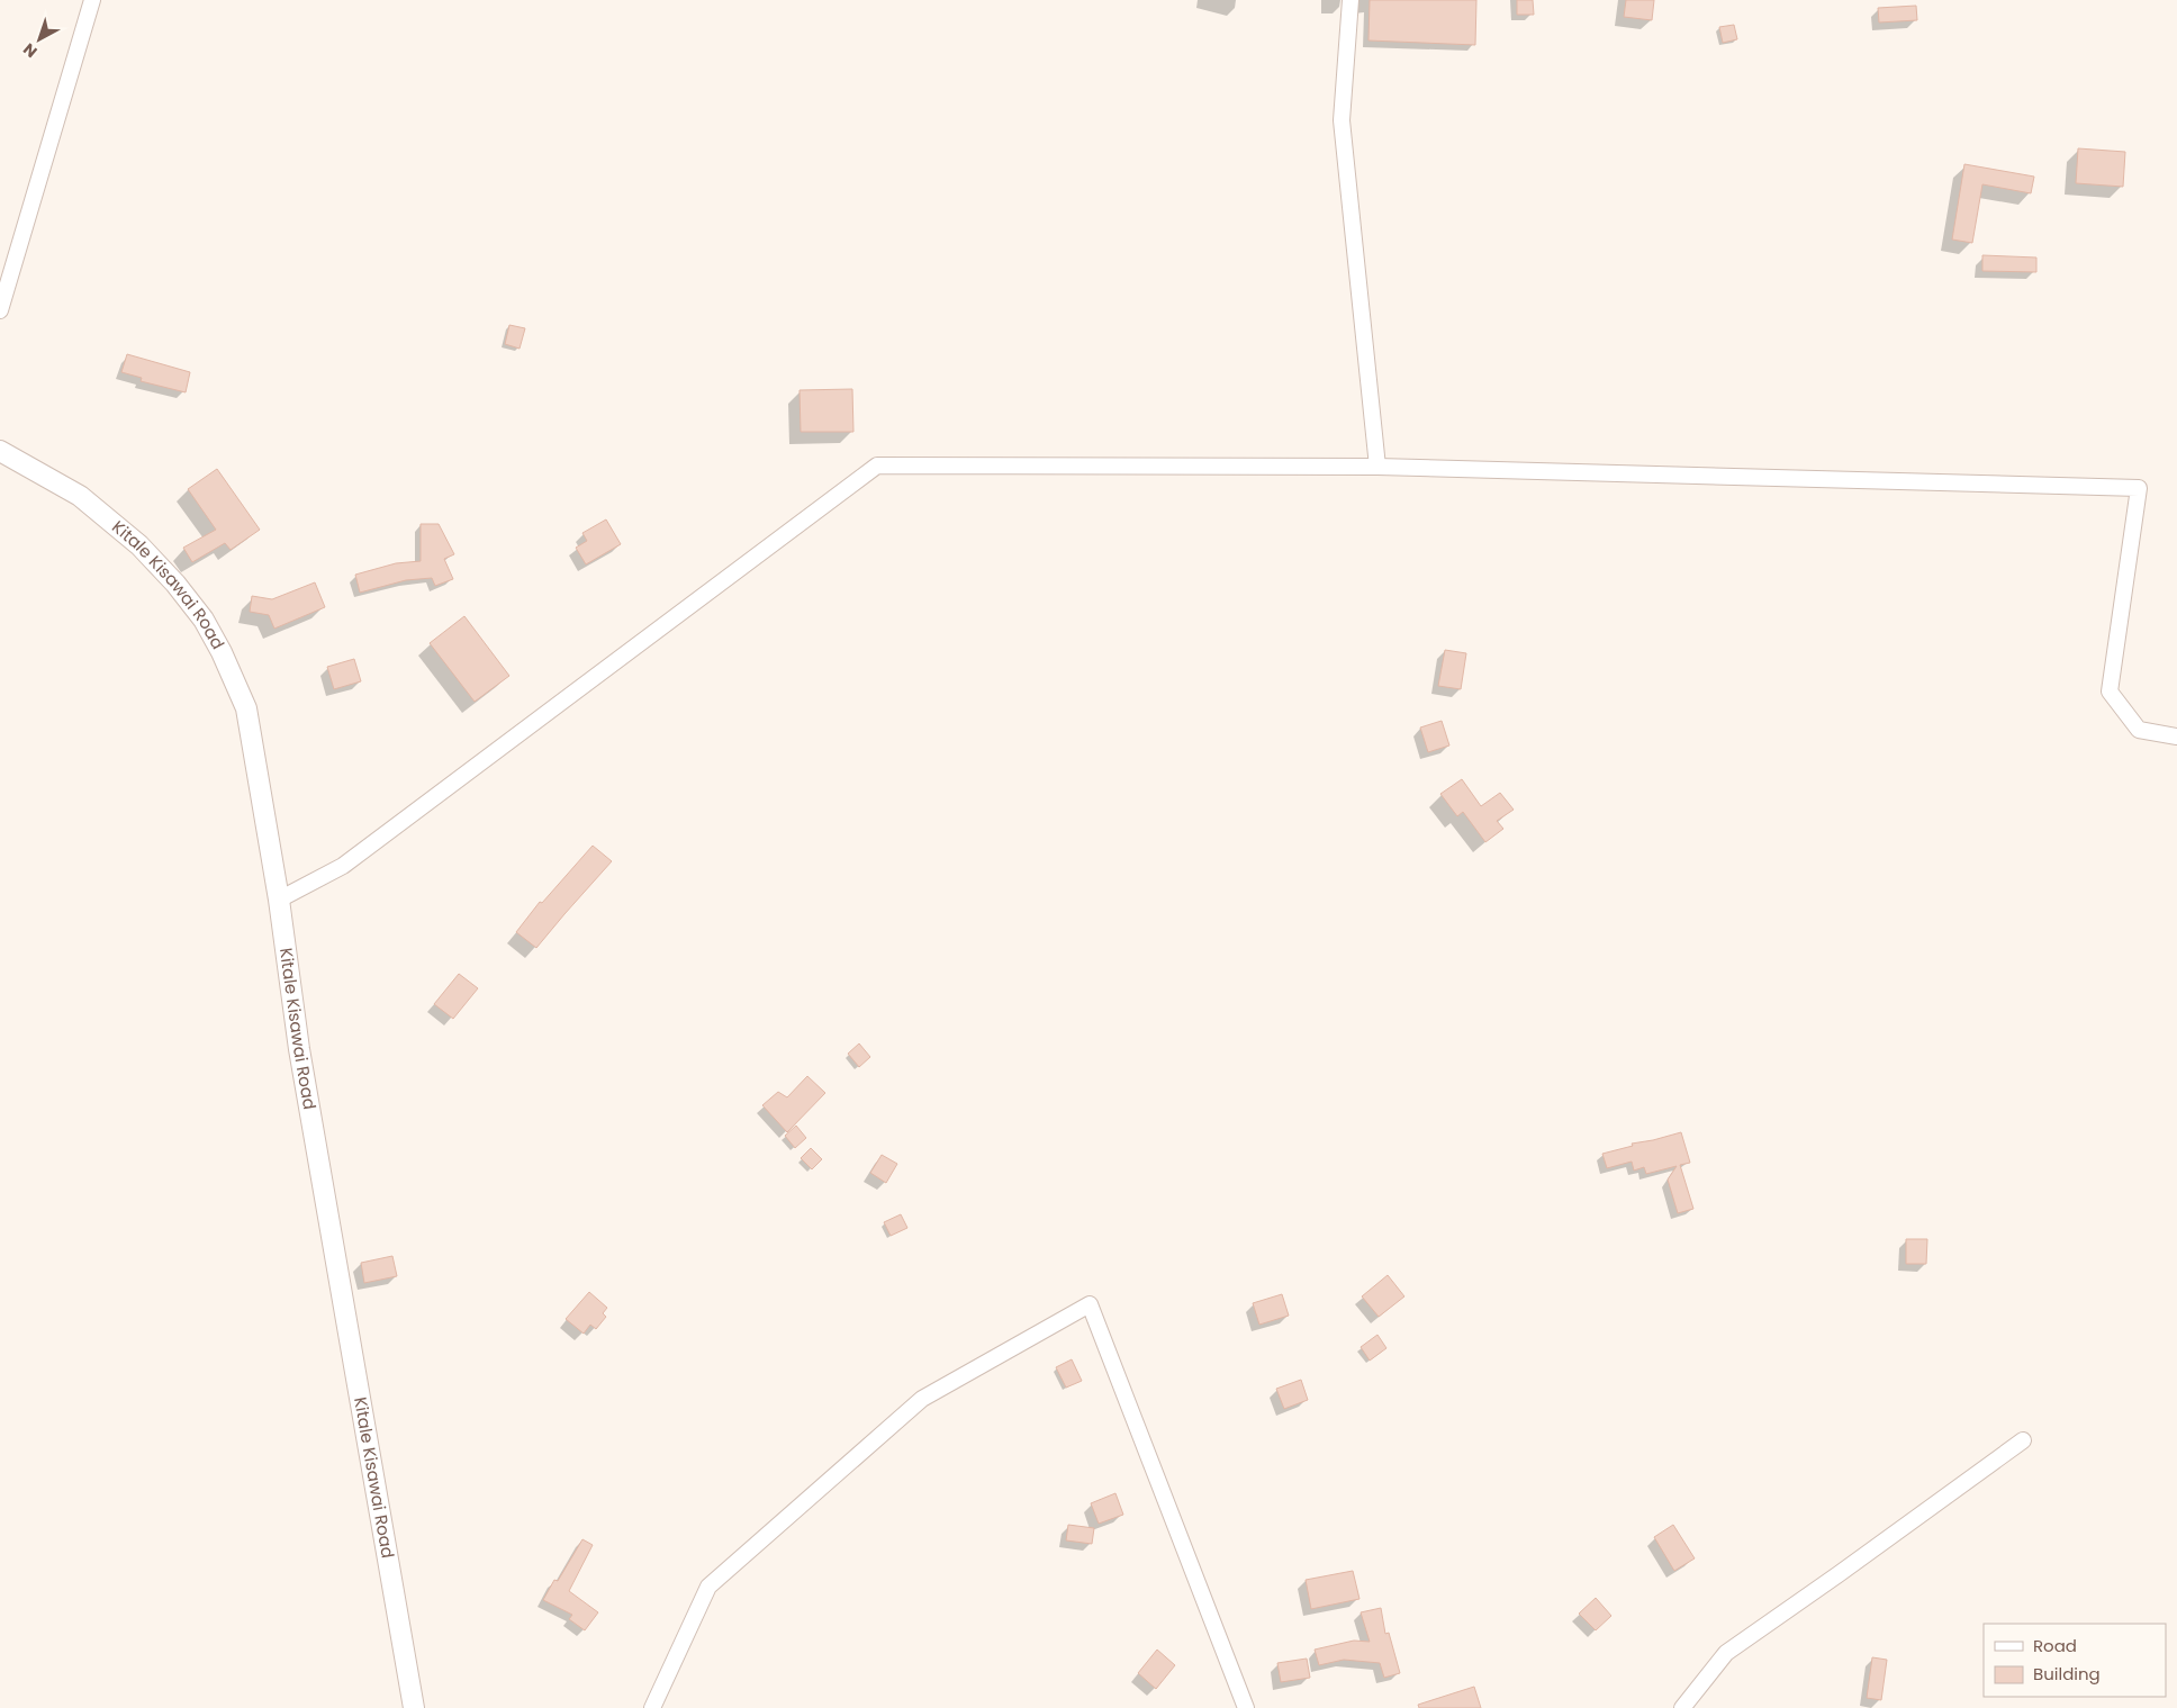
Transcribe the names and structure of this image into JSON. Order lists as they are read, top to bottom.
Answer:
{
  "streets": {
    "street": ["Kitale Kisawai Road"]
  },
  "legend": ["Road", "Building"],
  "north": "bottom left"
}
